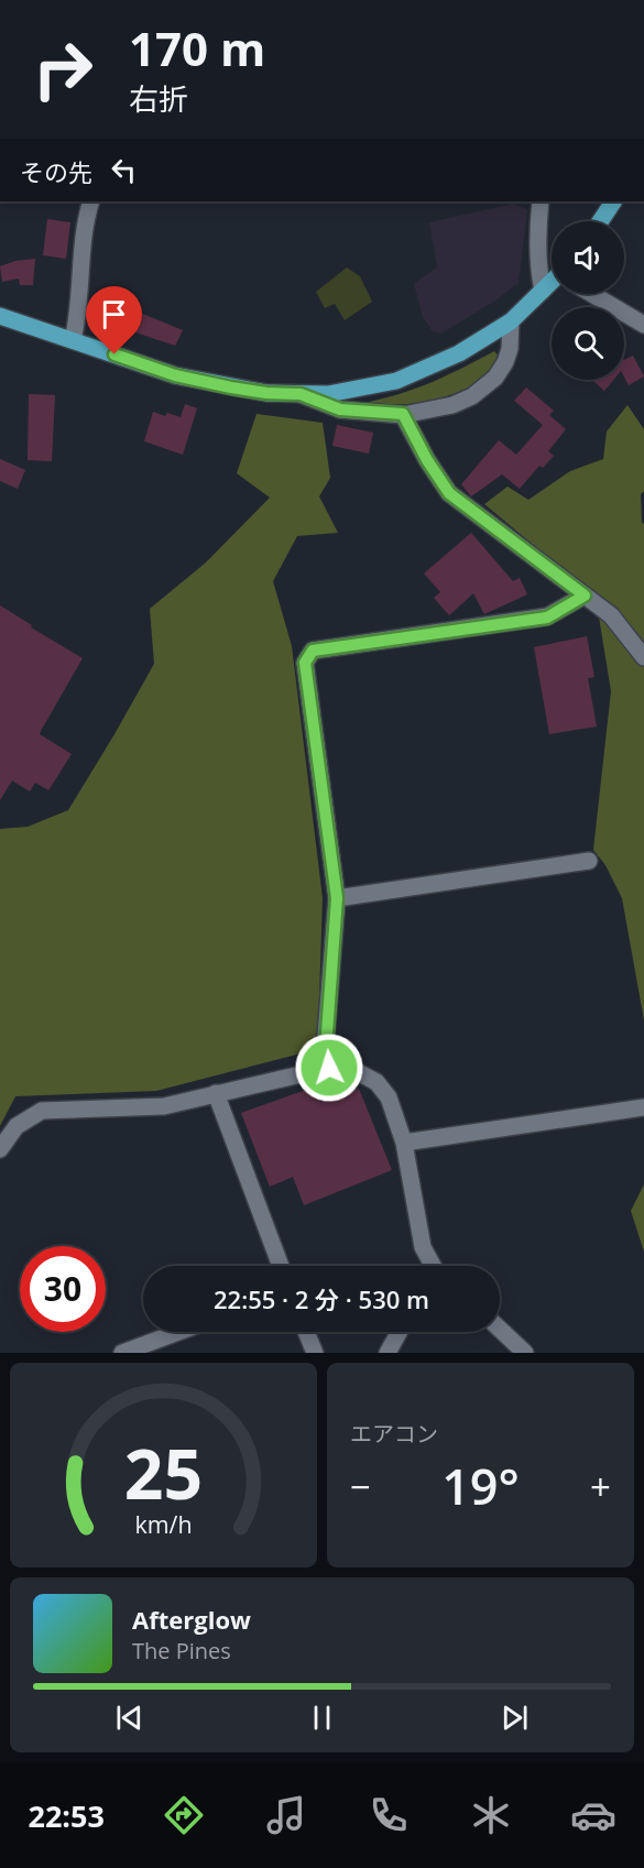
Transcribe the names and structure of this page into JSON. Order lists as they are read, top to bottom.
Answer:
{
  "page": {
    "turn": ["170 m", "右折"],
    "then": "その先",
    "limit": "30",
    "trip": "22:55 · 2 分 · 530 m",
    "tile": "エアコン",
    "heat": ["−", "19°", "+"],
    "song": ["Afterglow", "The Pines"],
    "tabs": "22:53",
    "gauge": ["25", "km/h"]
  }
}
